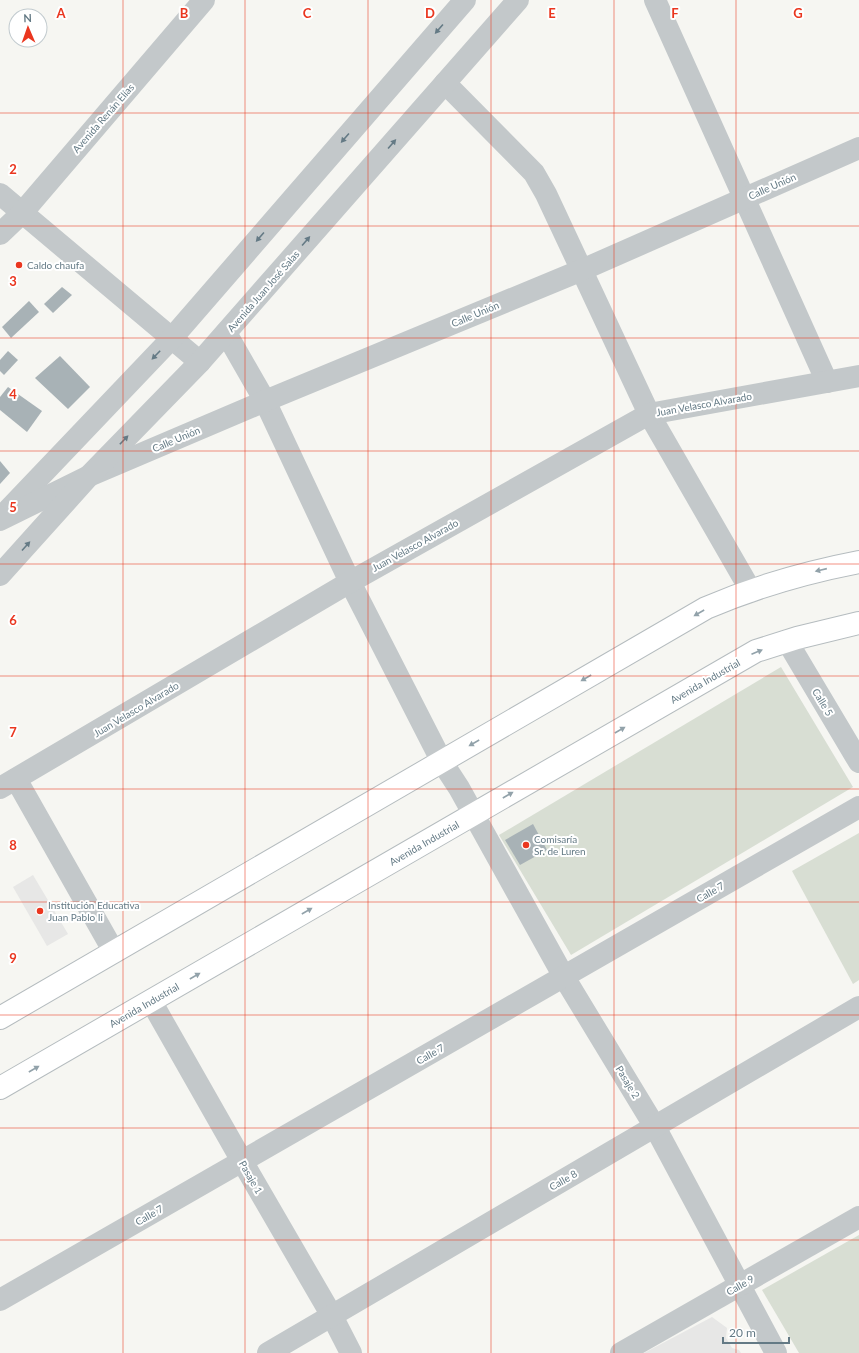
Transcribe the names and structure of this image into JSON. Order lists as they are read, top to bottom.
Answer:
{
  "streets": {
    "street": [
      "Avenida Renán Elías",
      "Calle Unión",
      "Avenida Juan José Salas",
      "Juan Velasco Alvarado",
      "Avenida Industrial",
      "Calle 5",
      "Calle 7",
      "Pasaje 2",
      "Pasaje 1",
      "Calle 8",
      "Calle 9"
    ]
  },
  "crossings": [
    ["Calle Unión", "Avenida Juan José Salas"],
    ["Calle Unión", "Pasaje 2"],
    ["Avenida Juan José Salas", "Pasaje 2"],
    ["Juan Velasco Alvarado", "Pasaje 2"],
    ["Avenida Industrial", "Calle 5"],
    ["Avenida Industrial", "Pasaje 2"],
    ["Avenida Industrial", "Pasaje 1"],
    ["Calle 7", "Pasaje 2"],
    ["Calle 7", "Pasaje 1"],
    ["Pasaje 2", "Calle 8"],
    ["Pasaje 2", "Calle 9"],
    ["Pasaje 1", "Calle 8"]
  ],
  "places": ["Caldo chaufa", "Comisaría Sr. de Luren", "Institución Educativa Juan Pablo Ii"],
  "scale_bar": "20 m",
  "north": "top",
  "grid": {
    "columns": [
      "A",
      "B",
      "C",
      "D",
      "E",
      "F",
      "G"
    ],
    "rows": [
      "2",
      "3",
      "4",
      "5",
      "6",
      "7",
      "8",
      "9"
    ]
  }
}
